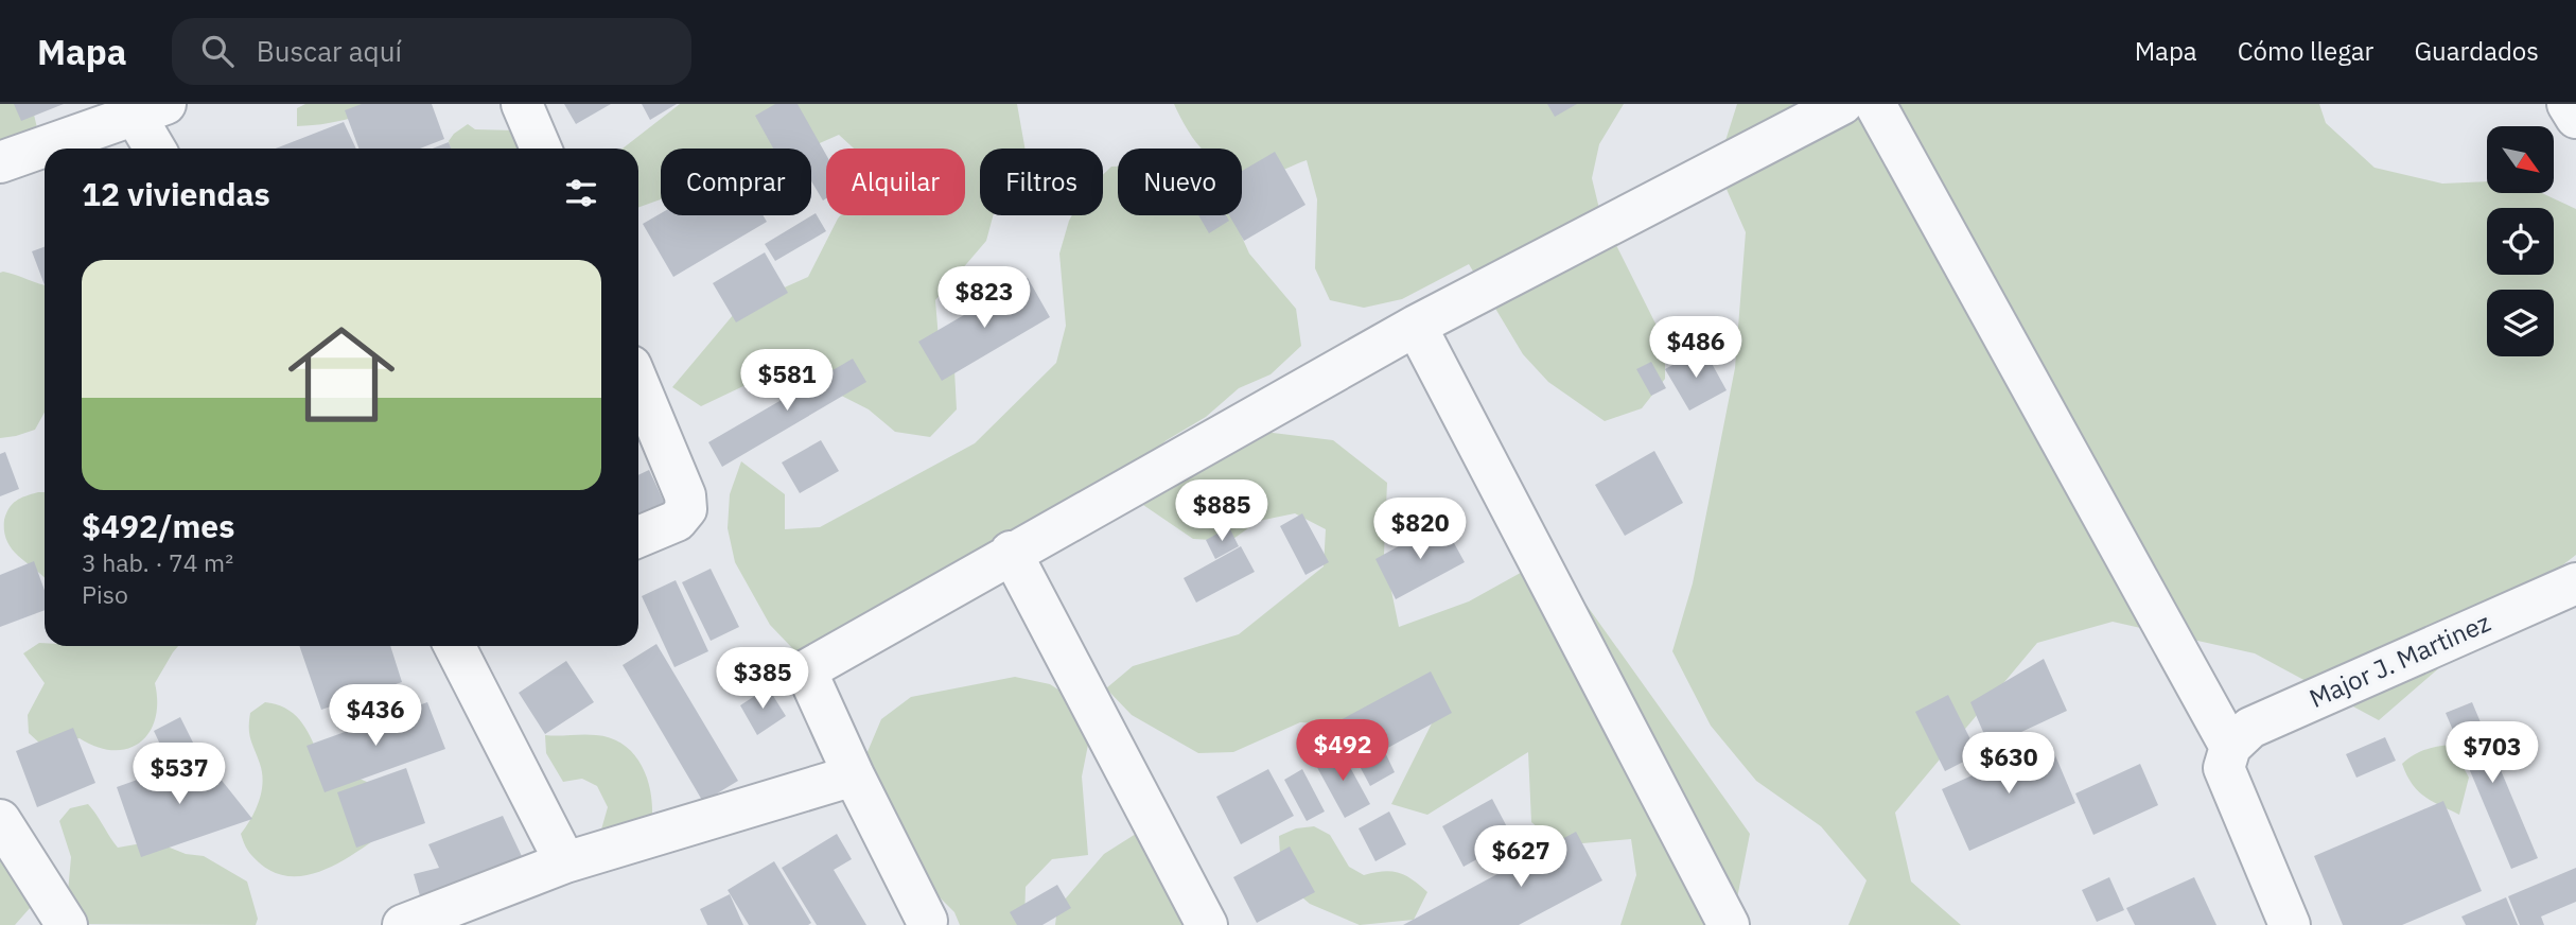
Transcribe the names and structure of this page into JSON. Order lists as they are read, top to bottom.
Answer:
{
  "streets": {
    "street": ["Major J. Martinez"]
  },
  "north": "bottom right",
  "page": {
    "header": "Mapa",
    "search": "Buscar aquí",
    "nav": ["Mapa", "Cómo llegar", "Guardados"],
    "chip": [
      "Comprar",
      "Alquilar",
      "Filtros",
      "Nuevo"
    ],
    "heading": "12 viviendas",
    "list": [
      {
        "name": "$492/mes",
        "note": "3 hab. · 74 m² · Piso"
      }
    ],
    "price": [
      "$823",
      "$486",
      "$581",
      "$885",
      "$820",
      "$385",
      "$436",
      "$492",
      "$703",
      "$630",
      "$537",
      "$627"
    ]
  }
}
